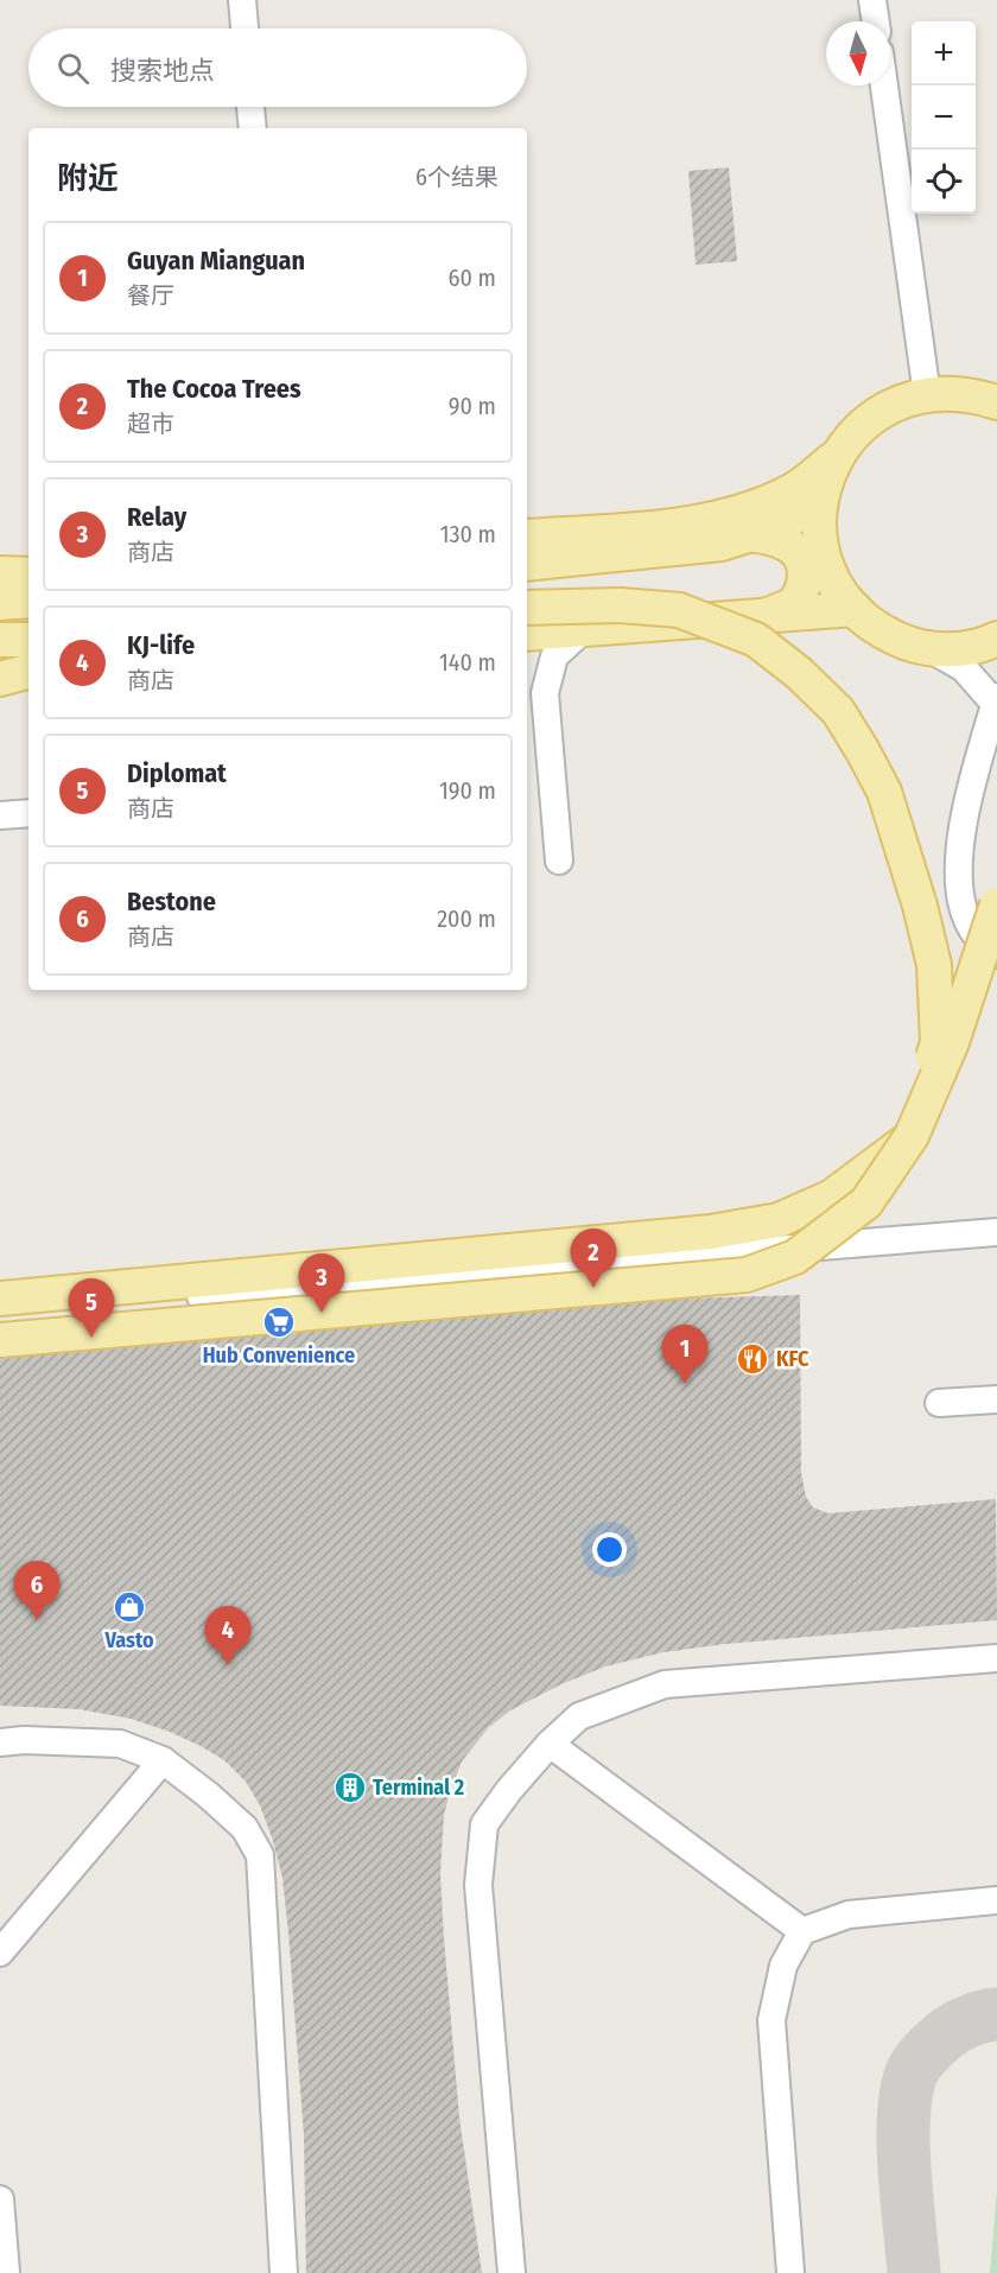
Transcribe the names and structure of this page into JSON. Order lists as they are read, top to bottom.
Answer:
{
  "places": {
    "supermarket": ["Hub Convenience"],
    "restaurant": ["KFC"],
    "shop": ["Vasto"],
    "building": ["Terminal 2"]
  },
  "north": "bottom",
  "page": {
    "map_buttons": ["+", "−"],
    "search": "搜索地点",
    "heading": ["附近", "6个结果"],
    "list": [
      {
        "mark": "1",
        "name": "Guyan Mianguan",
        "note": "餐厅",
        "value": "60 m"
      },
      {
        "mark": "2",
        "name": "The Cocoa Trees",
        "note": "超市",
        "value": "90 m"
      },
      {
        "mark": "3",
        "name": "Relay",
        "note": "商店",
        "value": "130 m"
      },
      {
        "mark": "4",
        "name": "KJ-life",
        "note": "商店",
        "value": "140 m"
      },
      {
        "mark": "5",
        "name": "Diplomat",
        "note": "商店",
        "value": "190 m"
      },
      {
        "mark": "6",
        "name": "Bestone",
        "note": "商店",
        "value": "200 m"
      }
    ],
    "pins": [
      "2",
      "3",
      "5",
      "1",
      "6",
      "4"
    ]
  }
}
